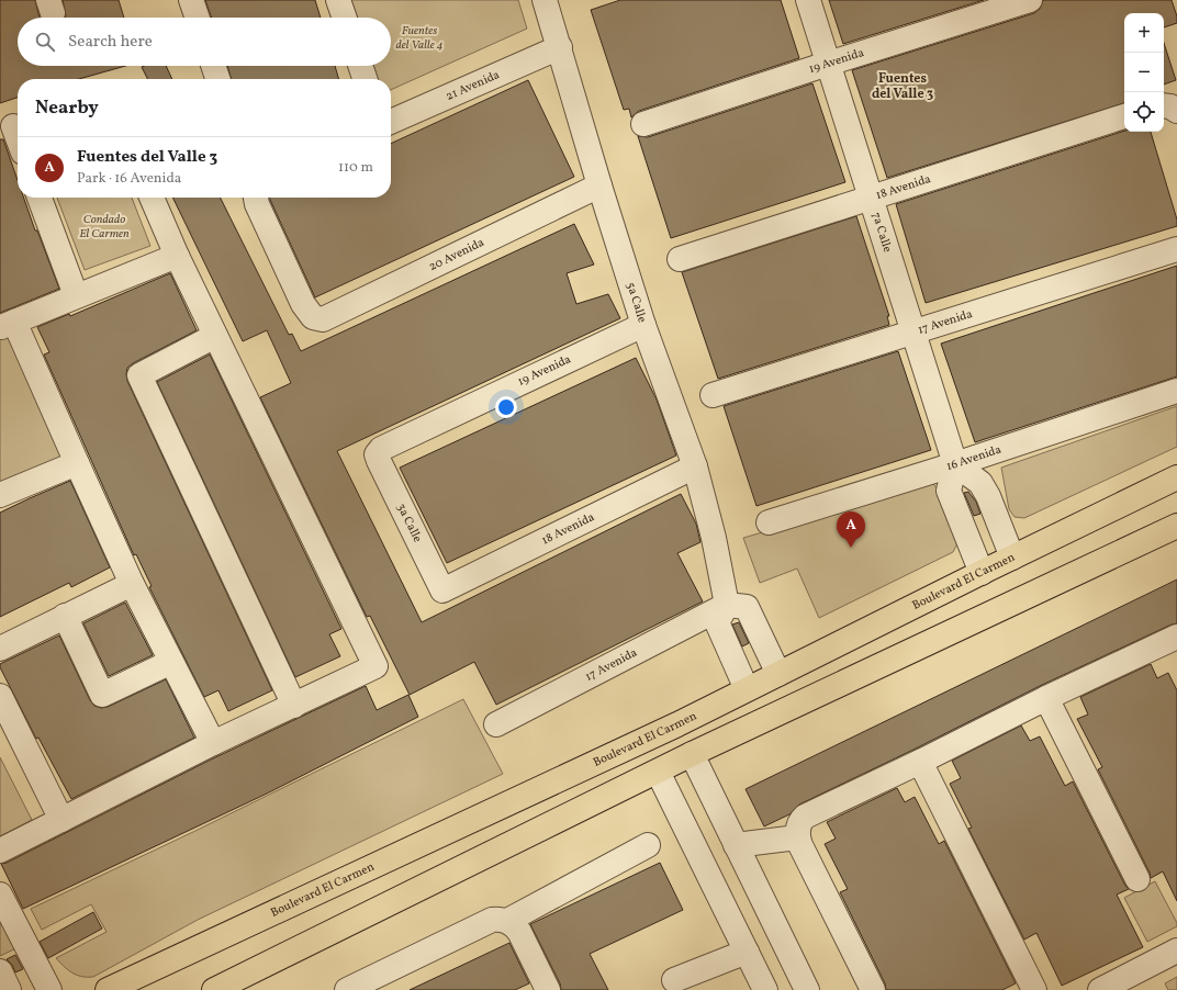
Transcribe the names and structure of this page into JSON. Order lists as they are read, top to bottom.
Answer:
{
  "streets": {
    "main road": ["Boulevard El Carmen"],
    "street": [
      "19 Avenida",
      "21 Avenida",
      "18 Avenida",
      "7a Calle",
      "20 Avenida",
      "5a Calle",
      "17 Avenida",
      "16 Avenida",
      "3a Calle"
    ]
  },
  "crossings": [
    ["19 Avenida", "7a Calle"],
    ["19 Avenida", "5a Calle"],
    ["19 Avenida", "3a Calle"],
    ["21 Avenida", "5a Calle"],
    ["18 Avenida", "7a Calle"],
    ["18 Avenida", "5a Calle"],
    ["18 Avenida", "3a Calle"],
    ["7a Calle", "17 Avenida"],
    ["7a Calle", "16 Avenida"],
    ["20 Avenida", "5a Calle"],
    ["5a Calle", "17 Avenida"]
  ],
  "districts": ["Fuentes del Valle 3"],
  "parks": ["Fuentes del Valle 4", "Condado El Carmen"],
  "page": {
    "map_buttons": ["+", "−"],
    "search": "Search here",
    "heading": "Nearby",
    "list": [
      {
        "mark": "A",
        "name": "Fuentes del Valle 3",
        "note": "Park · 16 Avenida",
        "value": "110 m"
      }
    ],
    "pins": "A"
  }
}
